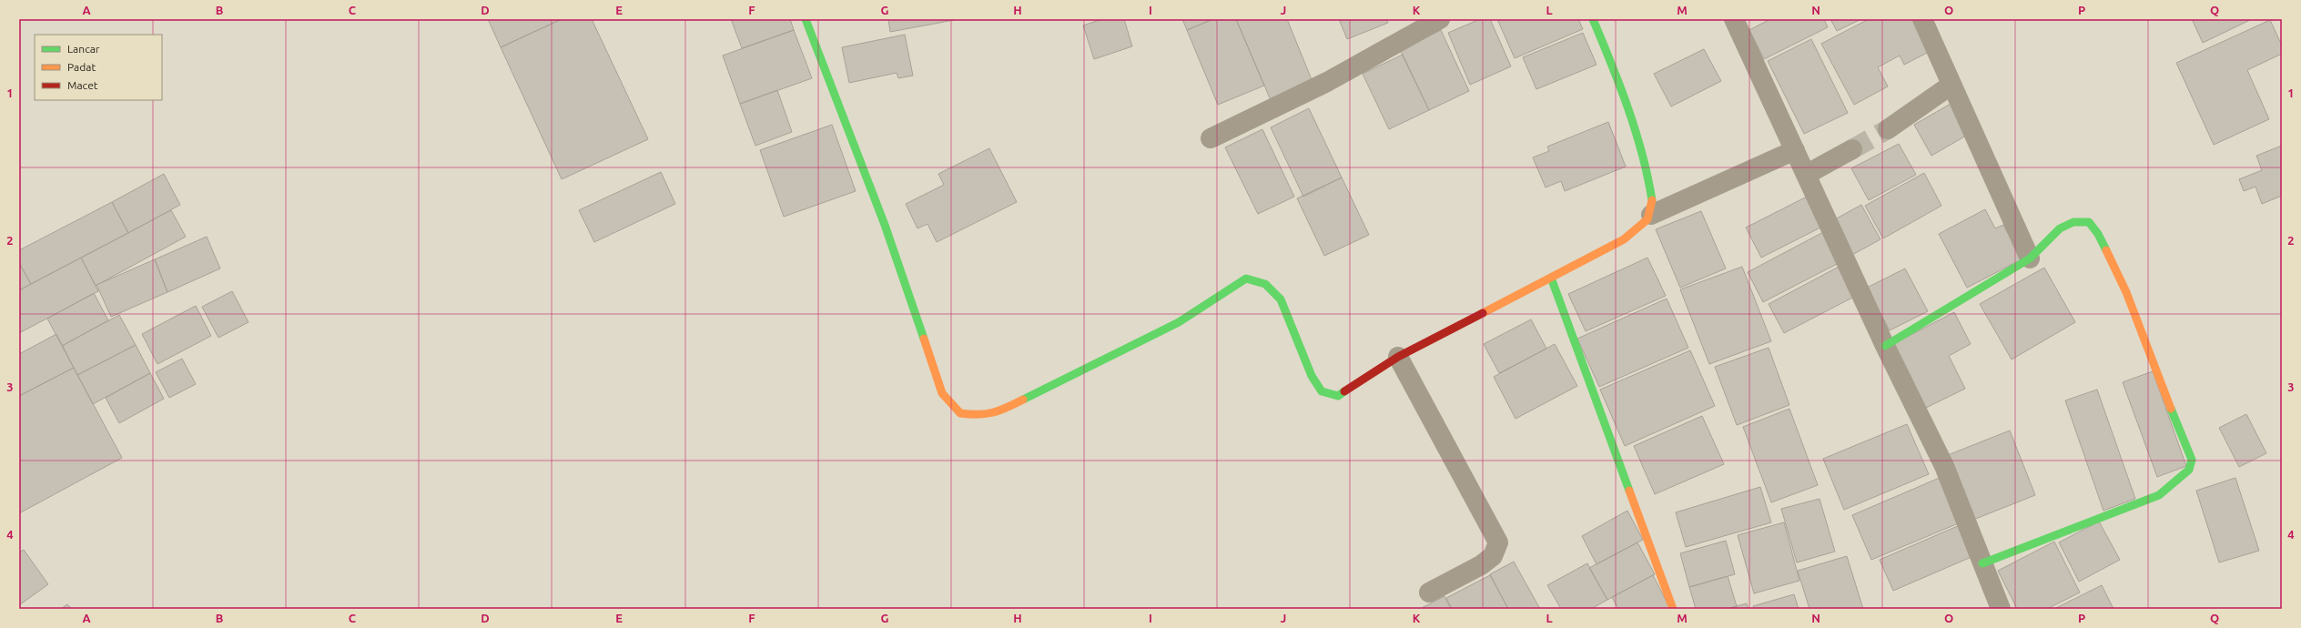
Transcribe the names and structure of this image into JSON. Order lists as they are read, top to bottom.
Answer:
{
  "legend": ["Lancar", "Padat", "Macet"],
  "grid": {
    "columns": [
      "A",
      "B",
      "C",
      "D",
      "E",
      "F",
      "G",
      "H",
      "I",
      "J",
      "K",
      "L",
      "M",
      "N",
      "O",
      "P",
      "Q"
    ],
    "rows": [
      "1",
      "2",
      "3",
      "4"
    ]
  }
}
